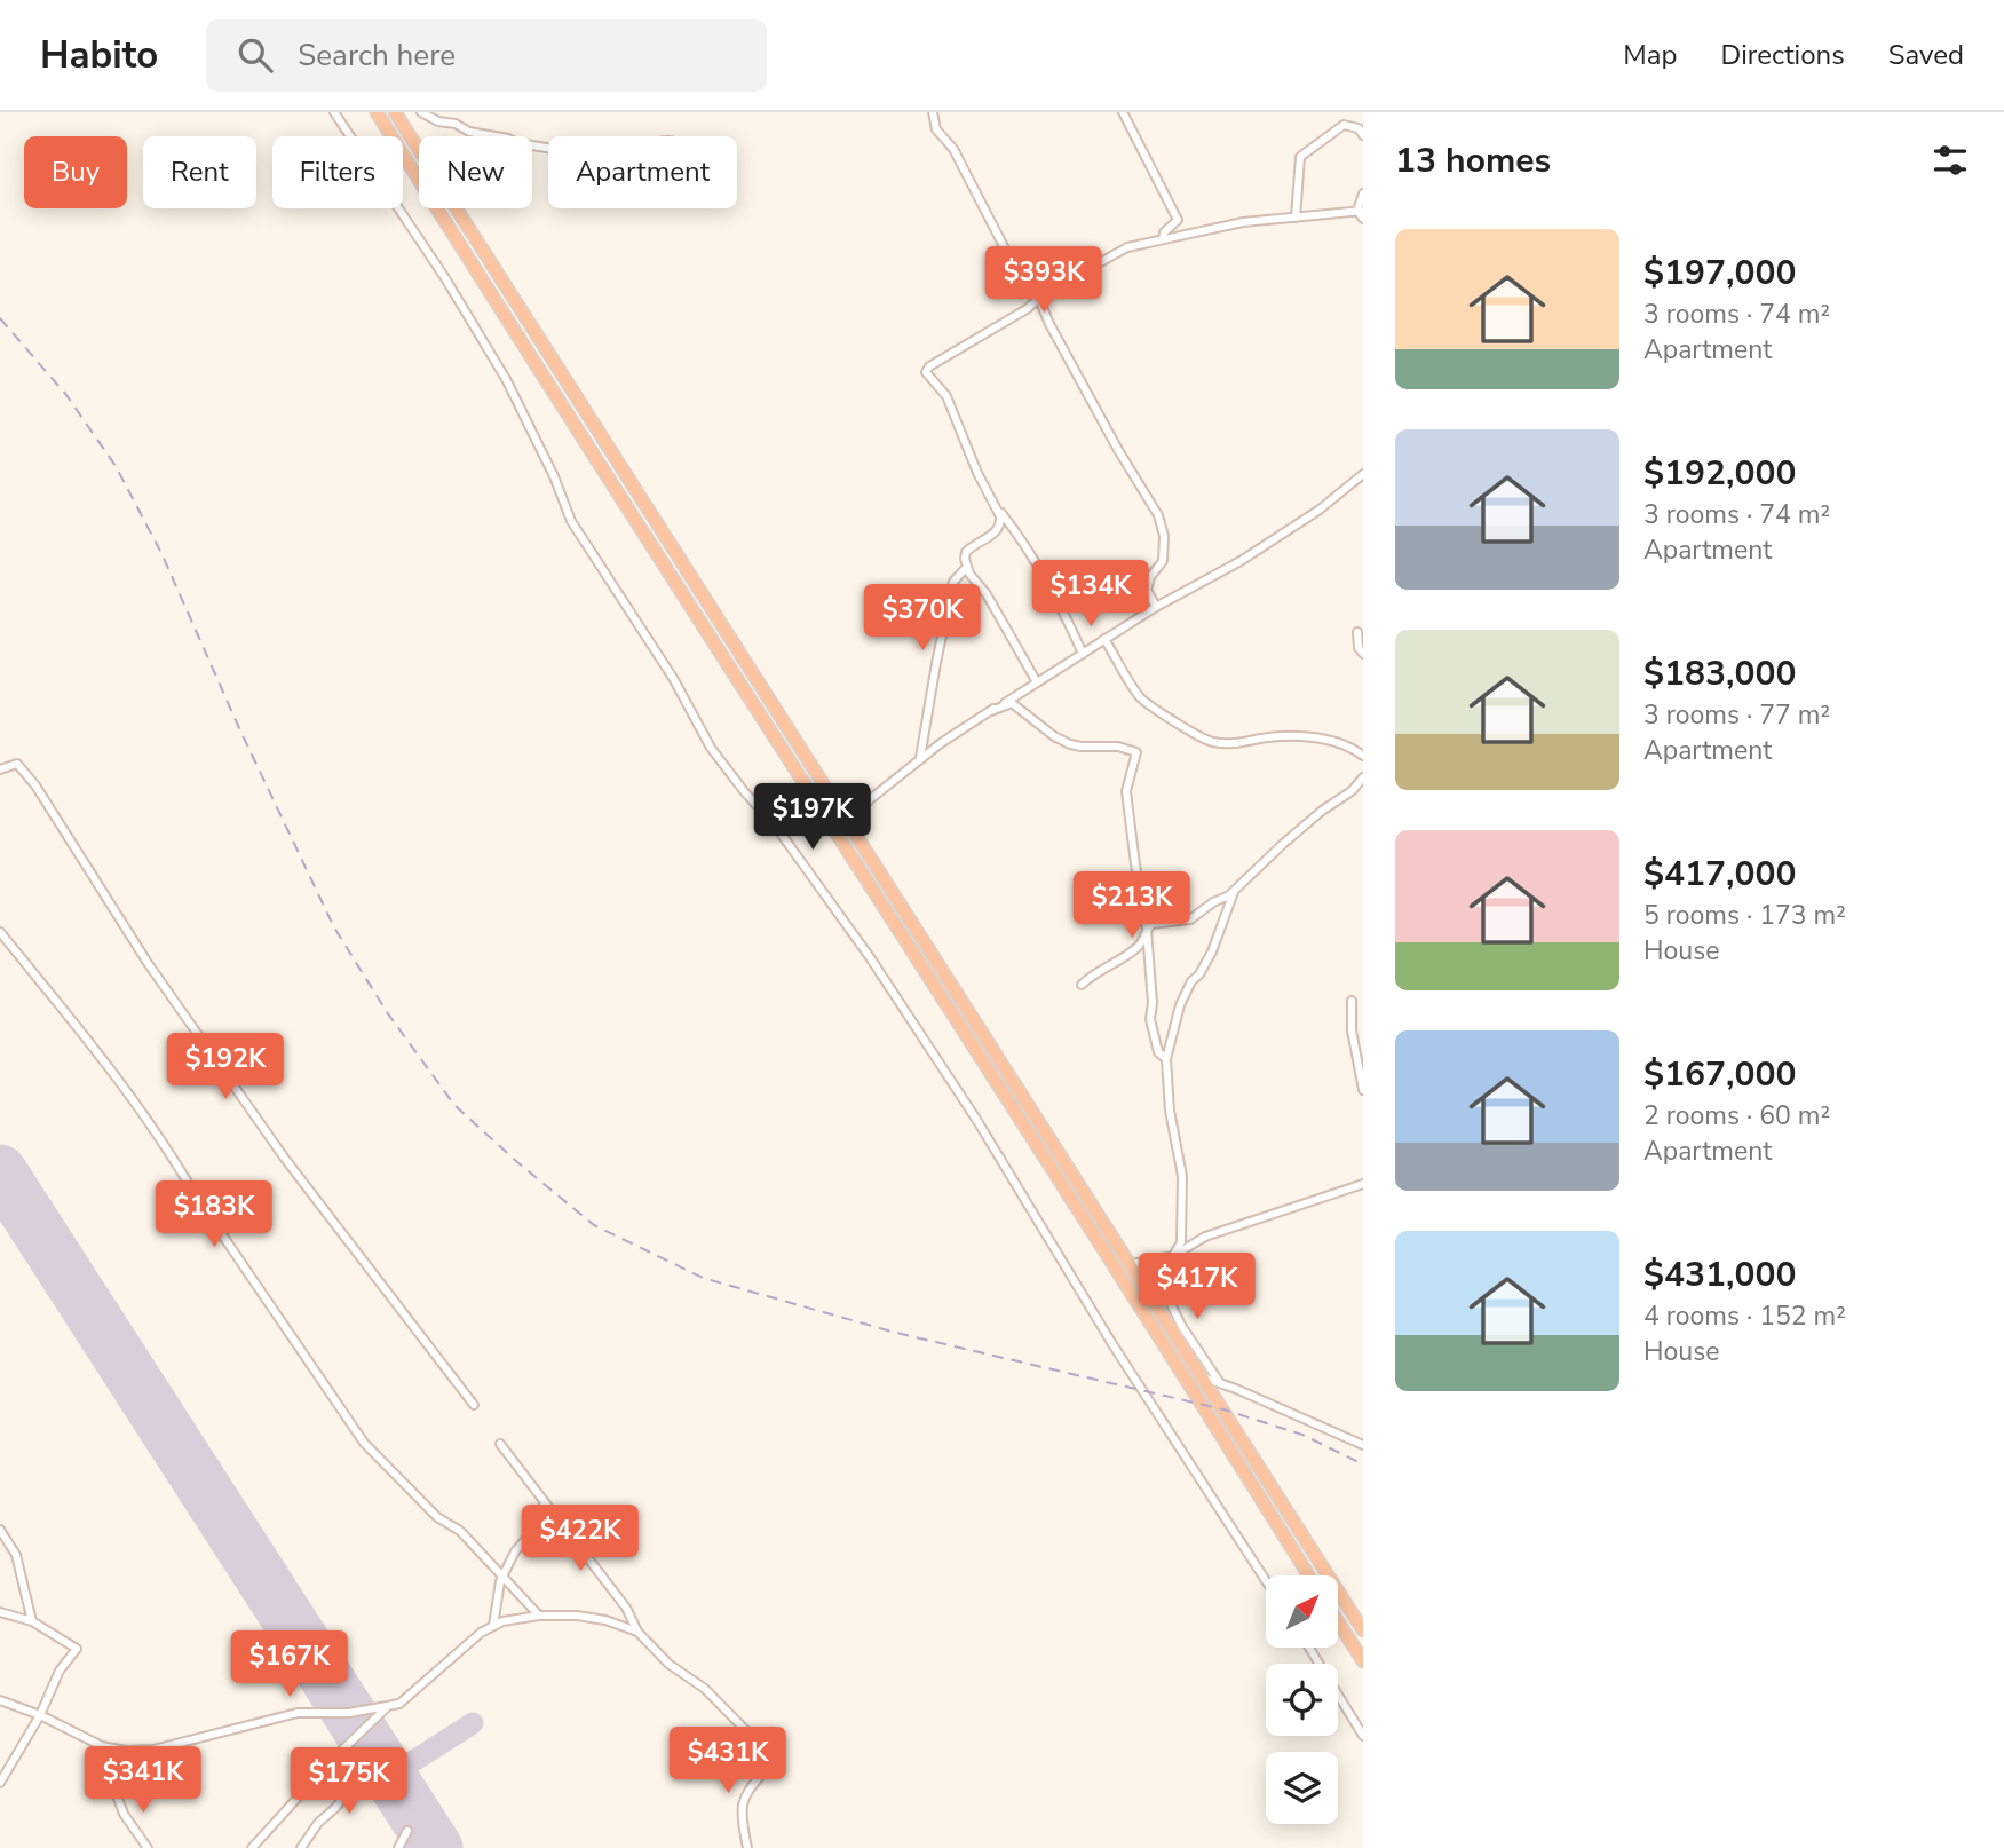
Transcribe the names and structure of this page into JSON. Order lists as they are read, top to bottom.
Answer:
{
  "north": "top right",
  "page": {
    "header": "Habito",
    "search": "Search here",
    "nav": ["Map", "Directions", "Saved"],
    "heading": "13 homes",
    "chip": [
      "Buy",
      "Rent",
      "Filters",
      "New",
      "Apartment"
    ],
    "list": [
      {
        "name": "$197,000",
        "note": "3 rooms · 74 m² · Apartment"
      },
      {
        "name": "$192,000",
        "note": "3 rooms · 74 m² · Apartment"
      },
      {
        "name": "$183,000",
        "note": "3 rooms · 77 m² · Apartment"
      },
      {
        "name": "$417,000",
        "note": "5 rooms · 173 m² · House"
      },
      {
        "name": "$167,000",
        "note": "2 rooms · 60 m² · Apartment"
      },
      {
        "name": "$431,000",
        "note": "4 rooms · 152 m² · House"
      }
    ],
    "price": [
      "$393K",
      "$134K",
      "$370K",
      "$197K",
      "$213K",
      "$192K",
      "$183K",
      "$417K",
      "$422K",
      "$167K",
      "$431K",
      "$341K",
      "$175K"
    ]
  }
}
